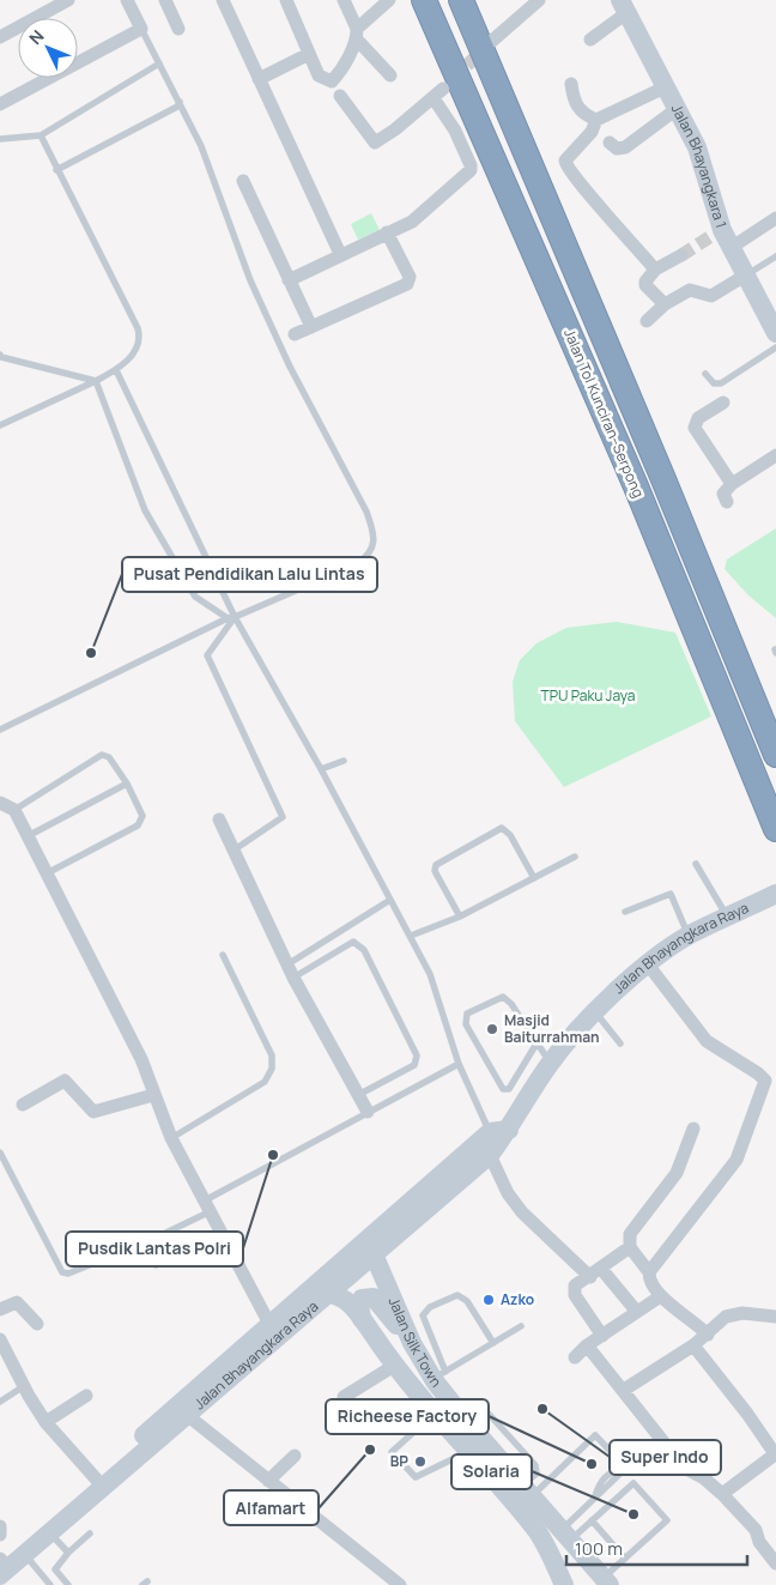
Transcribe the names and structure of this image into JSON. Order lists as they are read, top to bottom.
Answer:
{
  "streets": {
    "highway": ["Jalan Tol Kunciran–Serpong"],
    "main road": ["Jalan Bhayangkara 1", "Jalan Bhayangkara Raya", "Jalan Silk Town"]
  },
  "crossings": [
    ["Jalan Bhayangkara Raya", "Jalan Silk Town"]
  ],
  "parks": ["TPU Paku Jaya"],
  "places": [
    "Pusat Pendidikan Lalu Lintas",
    "Masjid Baiturrahman",
    "Pusdik Lantas Polri",
    "Azko",
    "Super Indo",
    "Alfamart",
    "BP",
    "Richeese Factory",
    "Solaria"
  ],
  "scale_bar": "100 m",
  "north": "top left"
}
